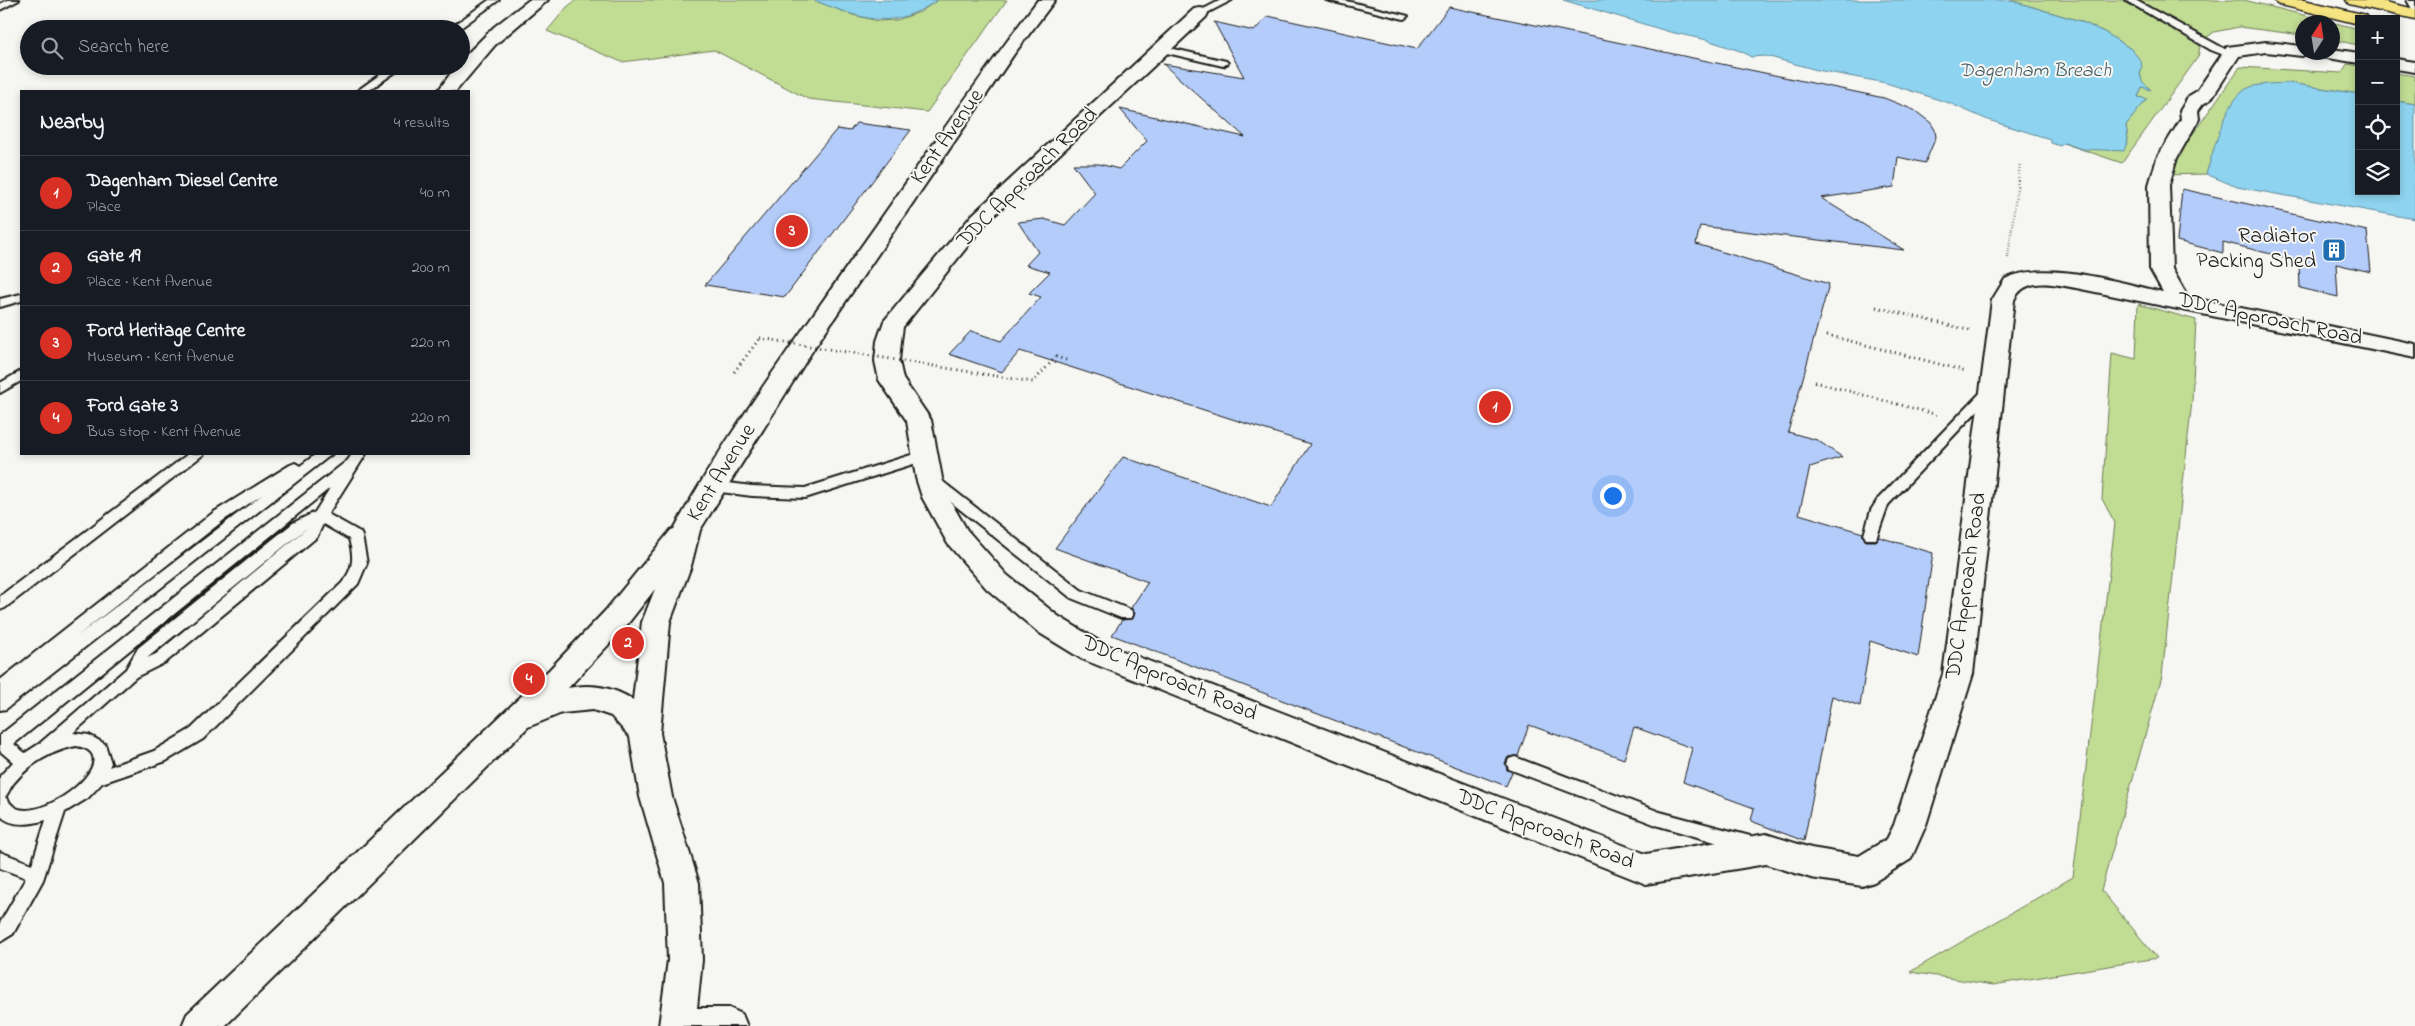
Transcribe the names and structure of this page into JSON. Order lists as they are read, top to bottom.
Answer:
{
  "streets": {
    "street": ["Kent Avenue", "DDC Approach Road"]
  },
  "water": ["Dagenham Breach"],
  "places": {
    "building": ["Radiator Packing Shed"]
  },
  "north": "top",
  "page": {
    "map_buttons": ["+", "−"],
    "search": "Search here",
    "heading": ["Nearby", "4 results"],
    "list": [
      {
        "mark": "1",
        "name": "Dagenham Diesel Centre",
        "note": "Place",
        "value": "40 m"
      },
      {
        "mark": "2",
        "name": "Gate 19",
        "note": "Place · Kent Avenue",
        "value": "200 m"
      },
      {
        "mark": "3",
        "name": "Ford Heritage Centre",
        "note": "Museum · Kent Avenue",
        "value": "220 m"
      },
      {
        "mark": "4",
        "name": "Ford Gate 3",
        "note": "Bus stop · Kent Avenue",
        "value": "220 m"
      }
    ],
    "pins": [
      "3",
      "1",
      "2",
      "4"
    ]
  }
}
